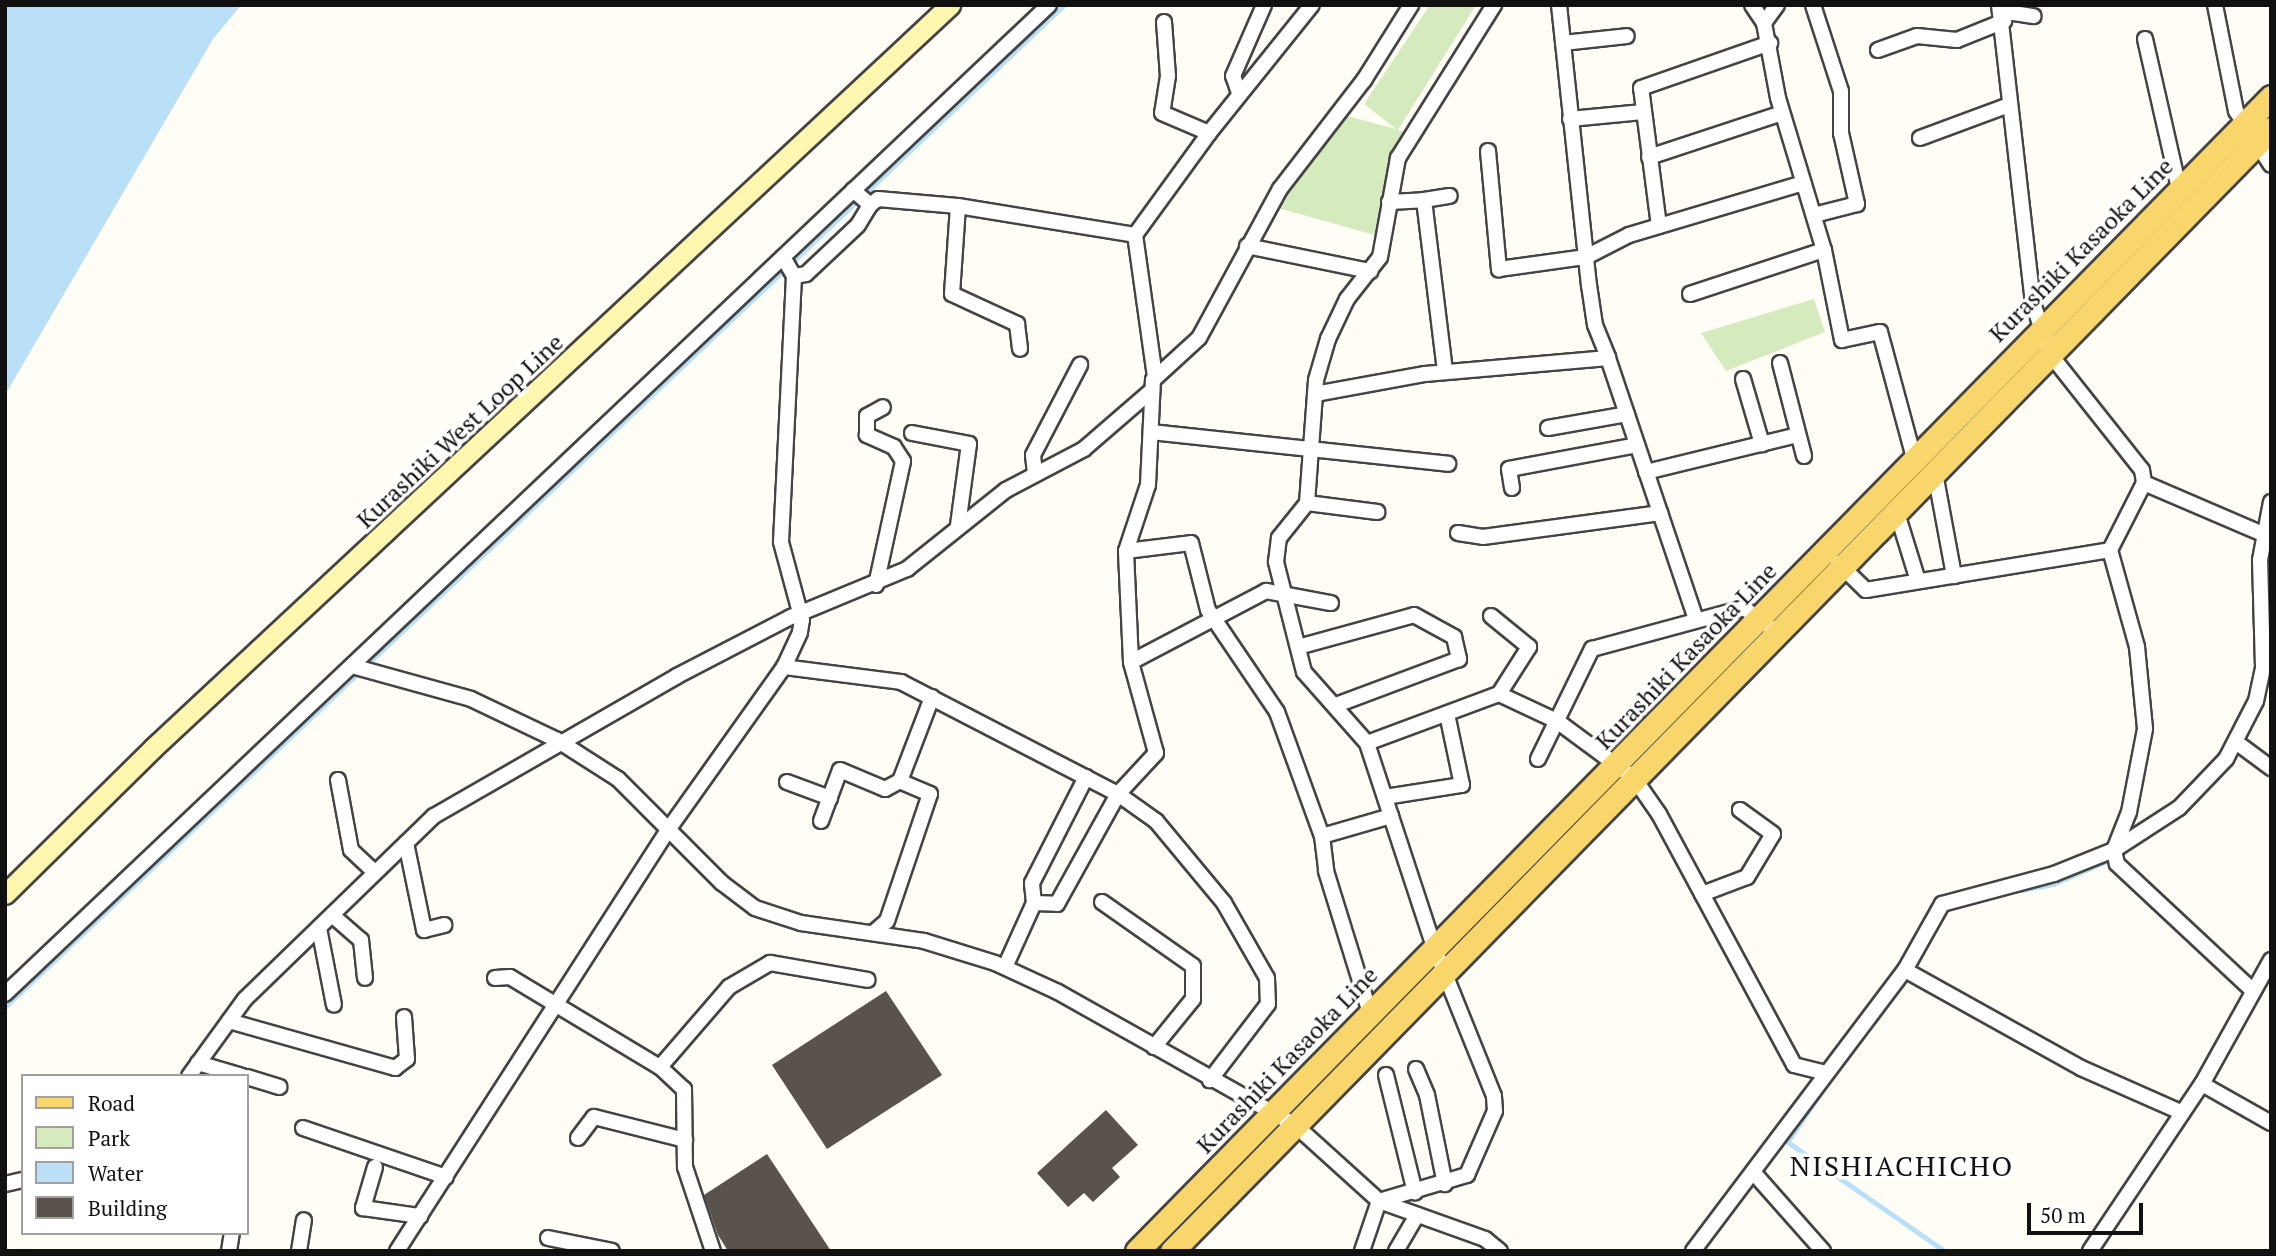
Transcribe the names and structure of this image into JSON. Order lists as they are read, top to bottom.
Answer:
{
  "streets": {
    "main road": ["Kurashiki Kasaoka Line", "Kurashiki West Loop Line"]
  },
  "districts": ["NISHIACHICHO"],
  "legend": [
    "Road",
    "Park",
    "Water",
    "Building"
  ],
  "scale_bar": "50 m"
}
